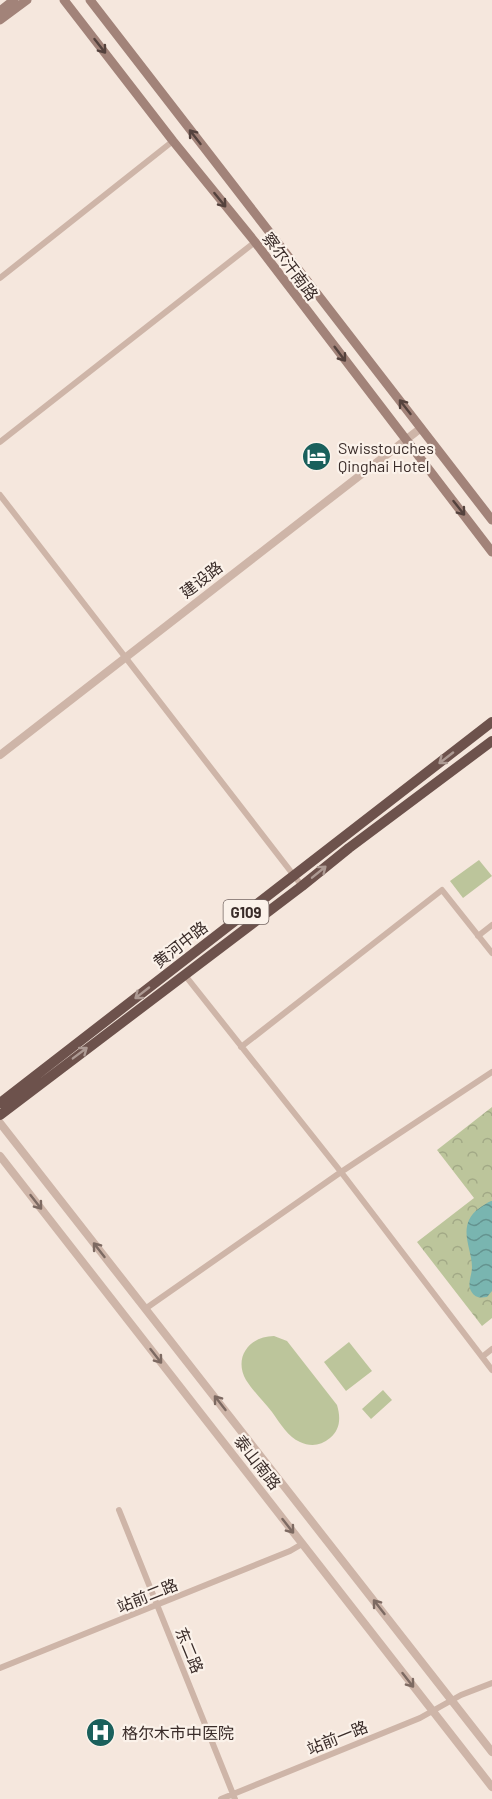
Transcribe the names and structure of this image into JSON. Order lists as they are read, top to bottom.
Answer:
{
  "streets": {
    "highway": ["G109", "黄河中路"],
    "main road": ["察尔汗南路"],
    "street": [
      "建设路",
      "泰山南路",
      "站前二路",
      "东二路",
      "站前一路"
    ]
  },
  "crossings": [
    ["察尔汗南路", "建设路"],
    ["泰山南路", "站前二路"],
    ["泰山南路", "站前一路"],
    ["站前二路", "东二路"],
    ["东二路", "站前一路"]
  ],
  "places": {
    "hotel": ["Swisstouches Qinghai Hotel"],
    "hospital": ["格尔木市中医院"]
  }
}
